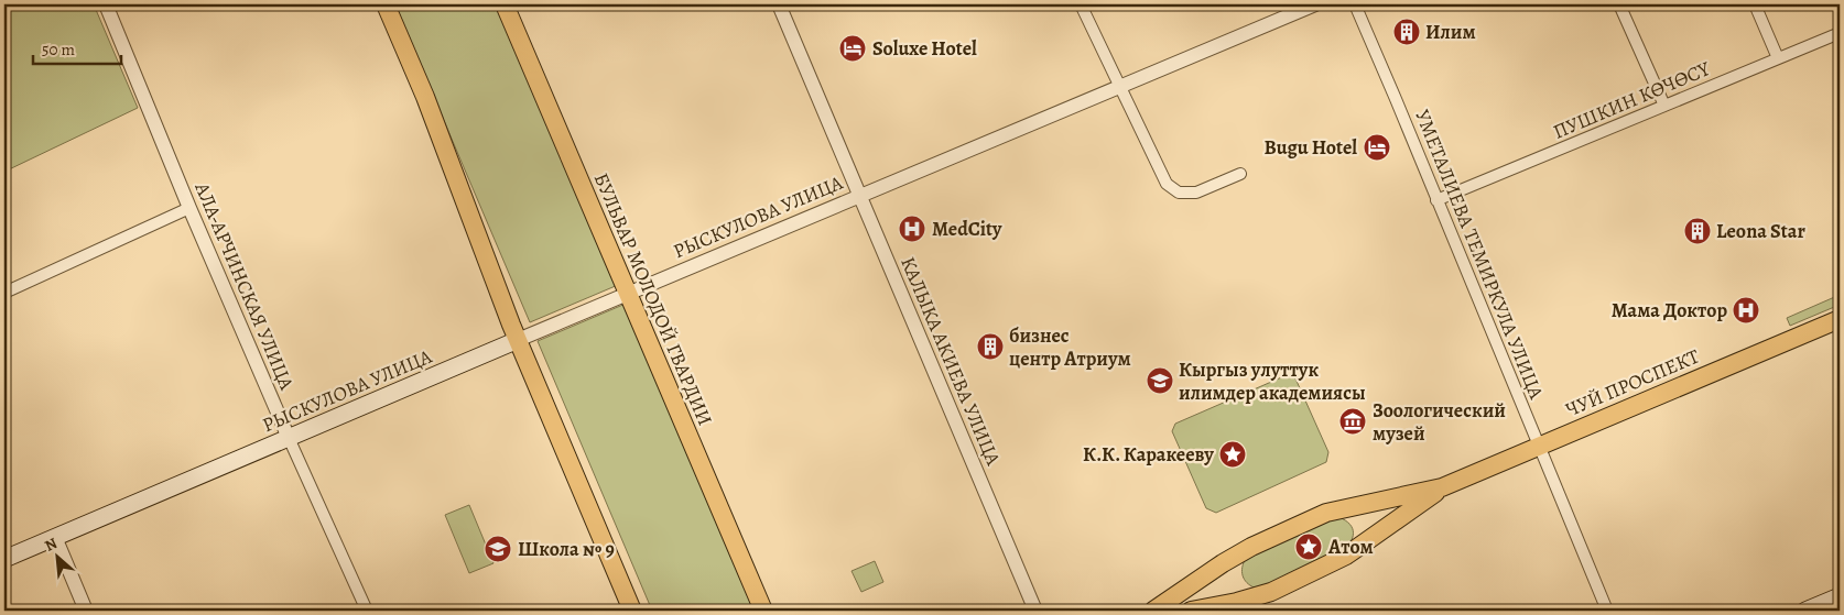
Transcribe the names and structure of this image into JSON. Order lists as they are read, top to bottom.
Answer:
{
  "streets": {
    "main road": ["РЫСКУЛОВА УЛИЦА", "БУЛЬВАР МОЛОДОЙ ГВАРДИИ", "ЧУЙ ПРОСПЕКТ"],
    "street": [
      "ПУШКИН КӨЧӨСҮ",
      "УМЕТАЛИЕВА ТЕМИРКУЛА УЛИЦА",
      "АЛА-АРЧИНСКАЯ УЛИЦА",
      "КАЛЫКА АКИЕВА УЛИЦА"
    ]
  },
  "crossings": [
    ["ПУШКИН КӨЧӨСҮ", "УМЕТАЛИЕВА ТЕМИРКУЛА УЛИЦА"],
    ["РЫСКУЛОВА УЛИЦА", "АЛА-АРЧИНСКАЯ УЛИЦА"],
    ["РЫСКУЛОВА УЛИЦА", "БУЛЬВАР МОЛОДОЙ ГВАРДИИ"],
    ["РЫСКУЛОВА УЛИЦА", "КАЛЫКА АКИЕВА УЛИЦА"],
    ["УМЕТАЛИЕВА ТЕМИРКУЛА УЛИЦА", "ЧУЙ ПРОСПЕКТ"]
  ],
  "places": {
    "building": ["Илим", "Leona Star", "бизнес центр Атриум"],
    "hotel": ["Soluxe Hotel", "Bugu Hotel"],
    "hospital": ["MedCity", "Мама Доктор"],
    "school or university": ["Кыргыз улуттук илимдер академиясы", "Школа № 9"],
    "museum": ["Зоологический музей"],
    "place": ["К.К. Каракееву", "Атом"]
  },
  "scale_bar": "50 m",
  "north": "top left"
}
